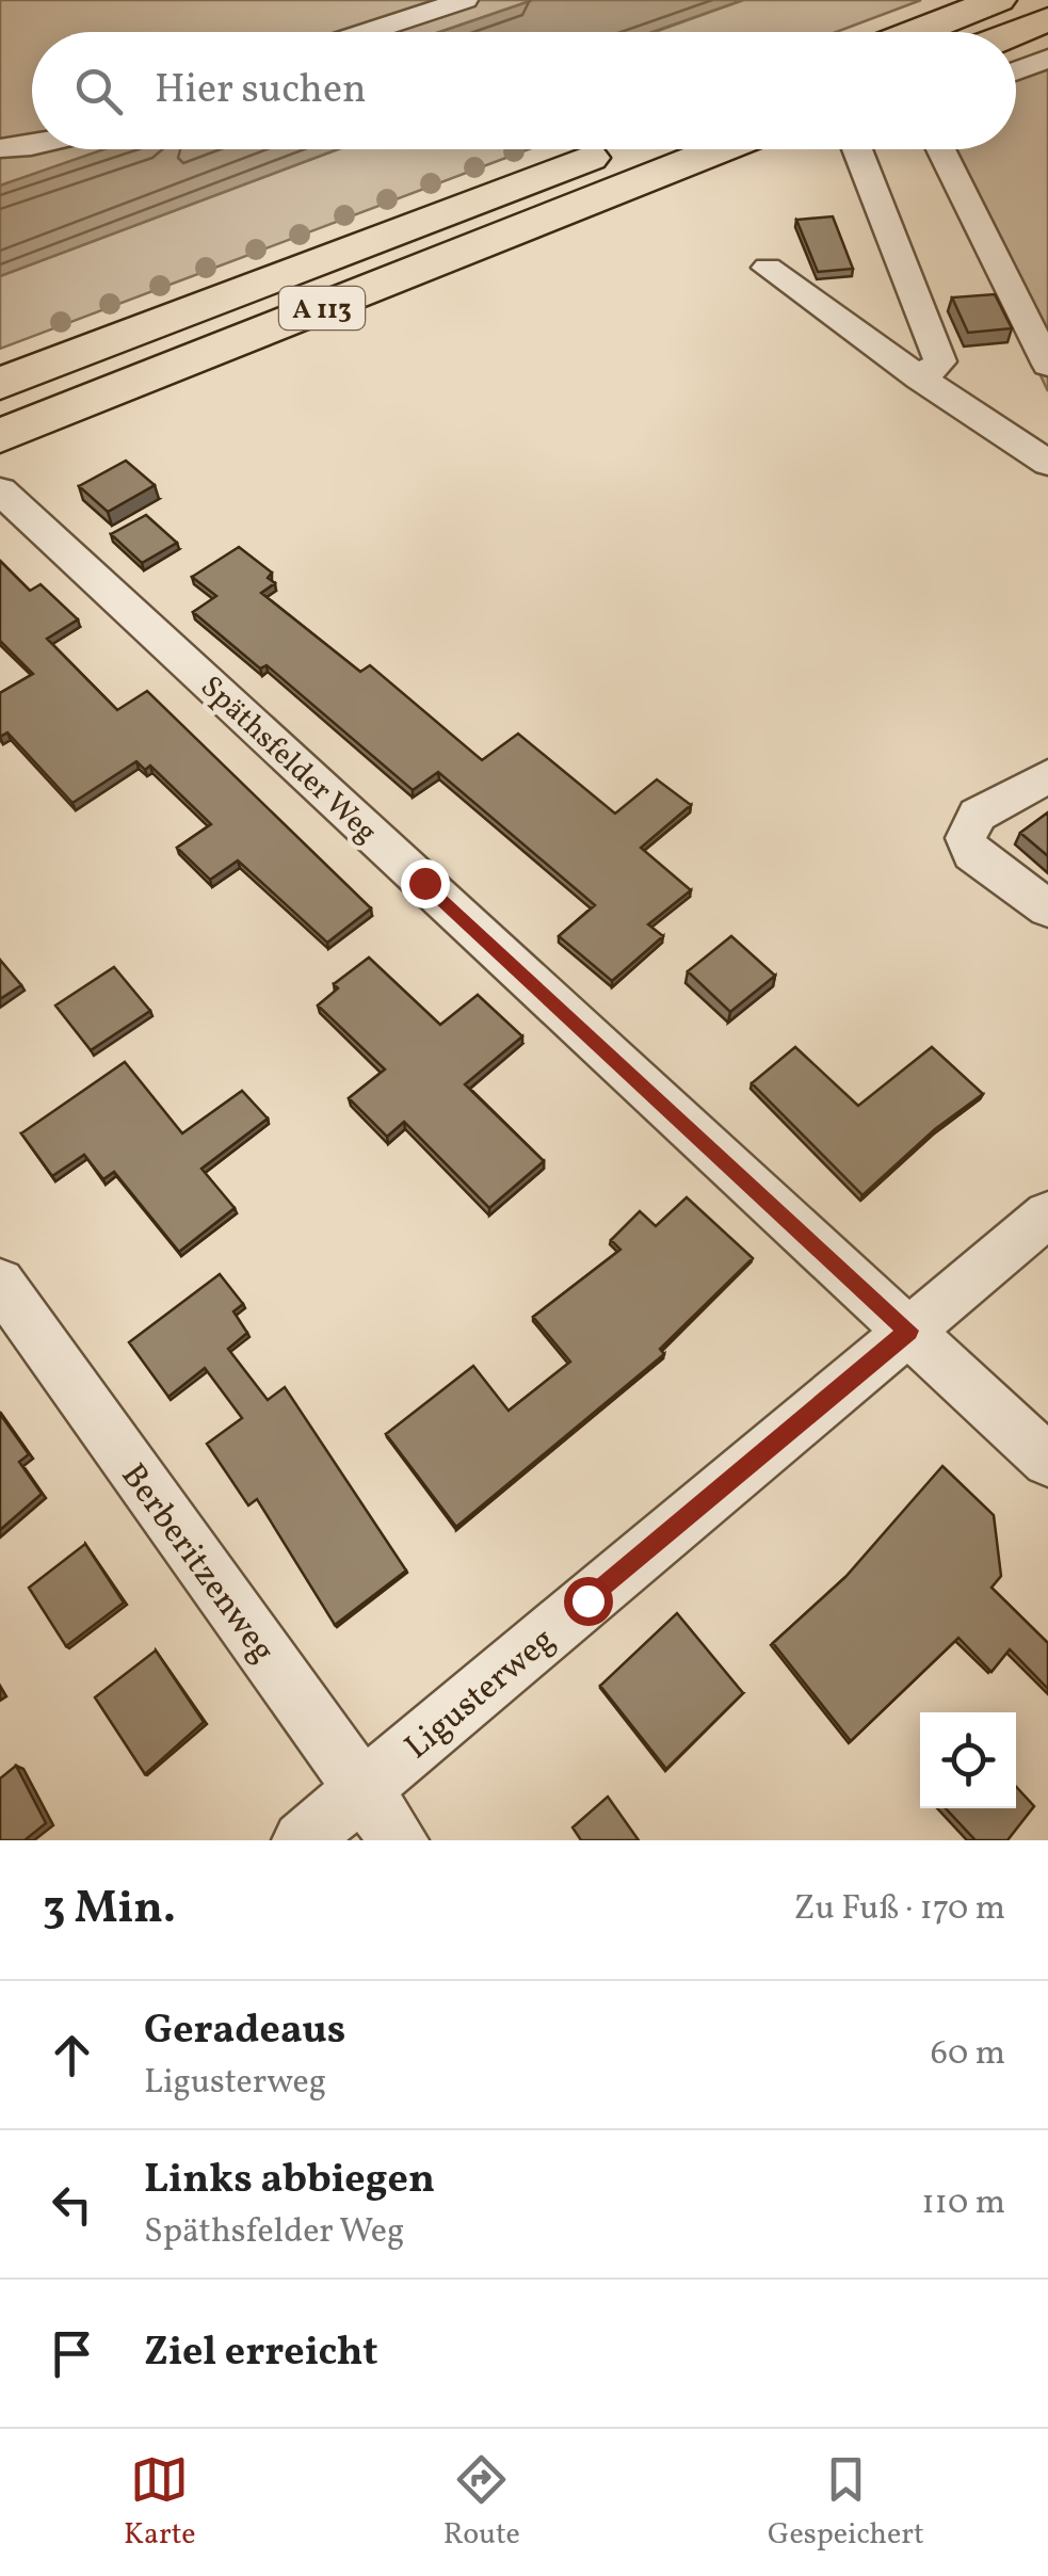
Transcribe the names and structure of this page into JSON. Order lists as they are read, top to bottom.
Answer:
{
  "streets": {
    "highway": ["A 113"],
    "street": ["Späthsfelder Weg", "Berberitzenweg", "Ligusterweg"]
  },
  "crossings": [
    ["Späthsfelder Weg", "Ligusterweg"],
    ["Berberitzenweg", "Ligusterweg"]
  ],
  "page": {
    "search": "Hier suchen",
    "heading": ["3 Min.", "Zu Fuß · 170 m"],
    "list": [
      ["Geradeaus", "Ligusterweg", "60 m"],
      ["Links abbiegen", "Späthsfelder Weg", "110 m"],
      "Ziel erreicht"
    ],
    "nav": ["Karte", "Route", "Gespeichert"]
  }
}
